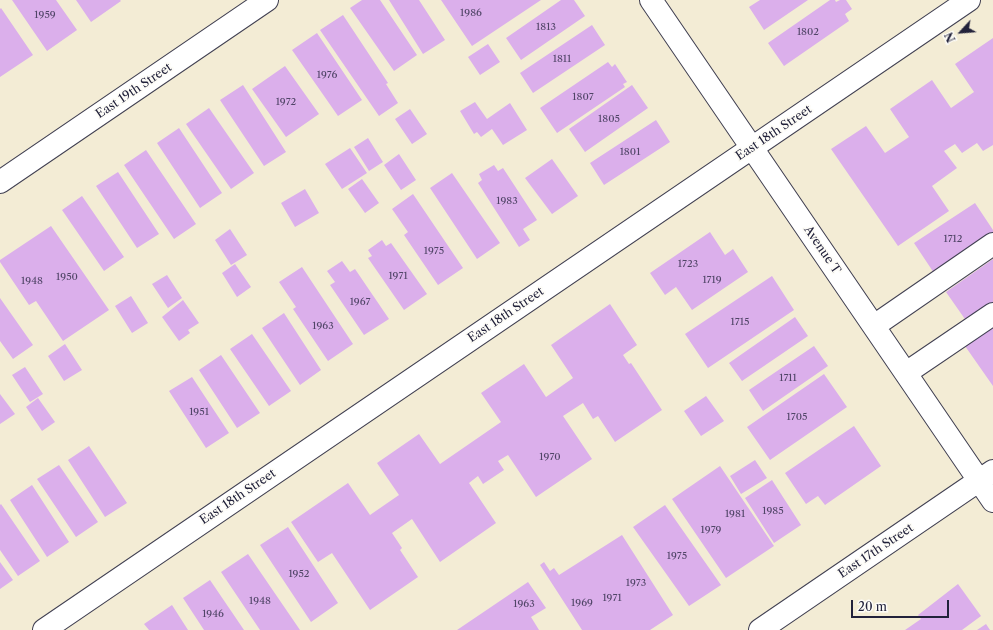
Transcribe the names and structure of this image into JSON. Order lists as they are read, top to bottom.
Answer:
{
  "streets": {
    "street": [
      "East 19th Street",
      "East 18th Street",
      "Avenue T",
      "East 17th Street"
    ]
  },
  "crossings": [
    ["East 18th Street", "Avenue T"],
    ["Avenue T", "East 17th Street"]
  ],
  "house_numbers": [
    "1986",
    "1959",
    "1813",
    "1802",
    "1811",
    "1976",
    "1807",
    "1972",
    "1805",
    "1801",
    "1983",
    "1712",
    "1975",
    "1723",
    "1971",
    "1950",
    "1719",
    "1948",
    "1967",
    "1715",
    "1963",
    "1711",
    "1951",
    "1705",
    "1970",
    "1985",
    "1981",
    "1979",
    "1975",
    "1952",
    "1973",
    "1971",
    "1948",
    "1969",
    "1963",
    "1946"
  ],
  "scale_bar": "20 m",
  "north": "bottom left"
}
